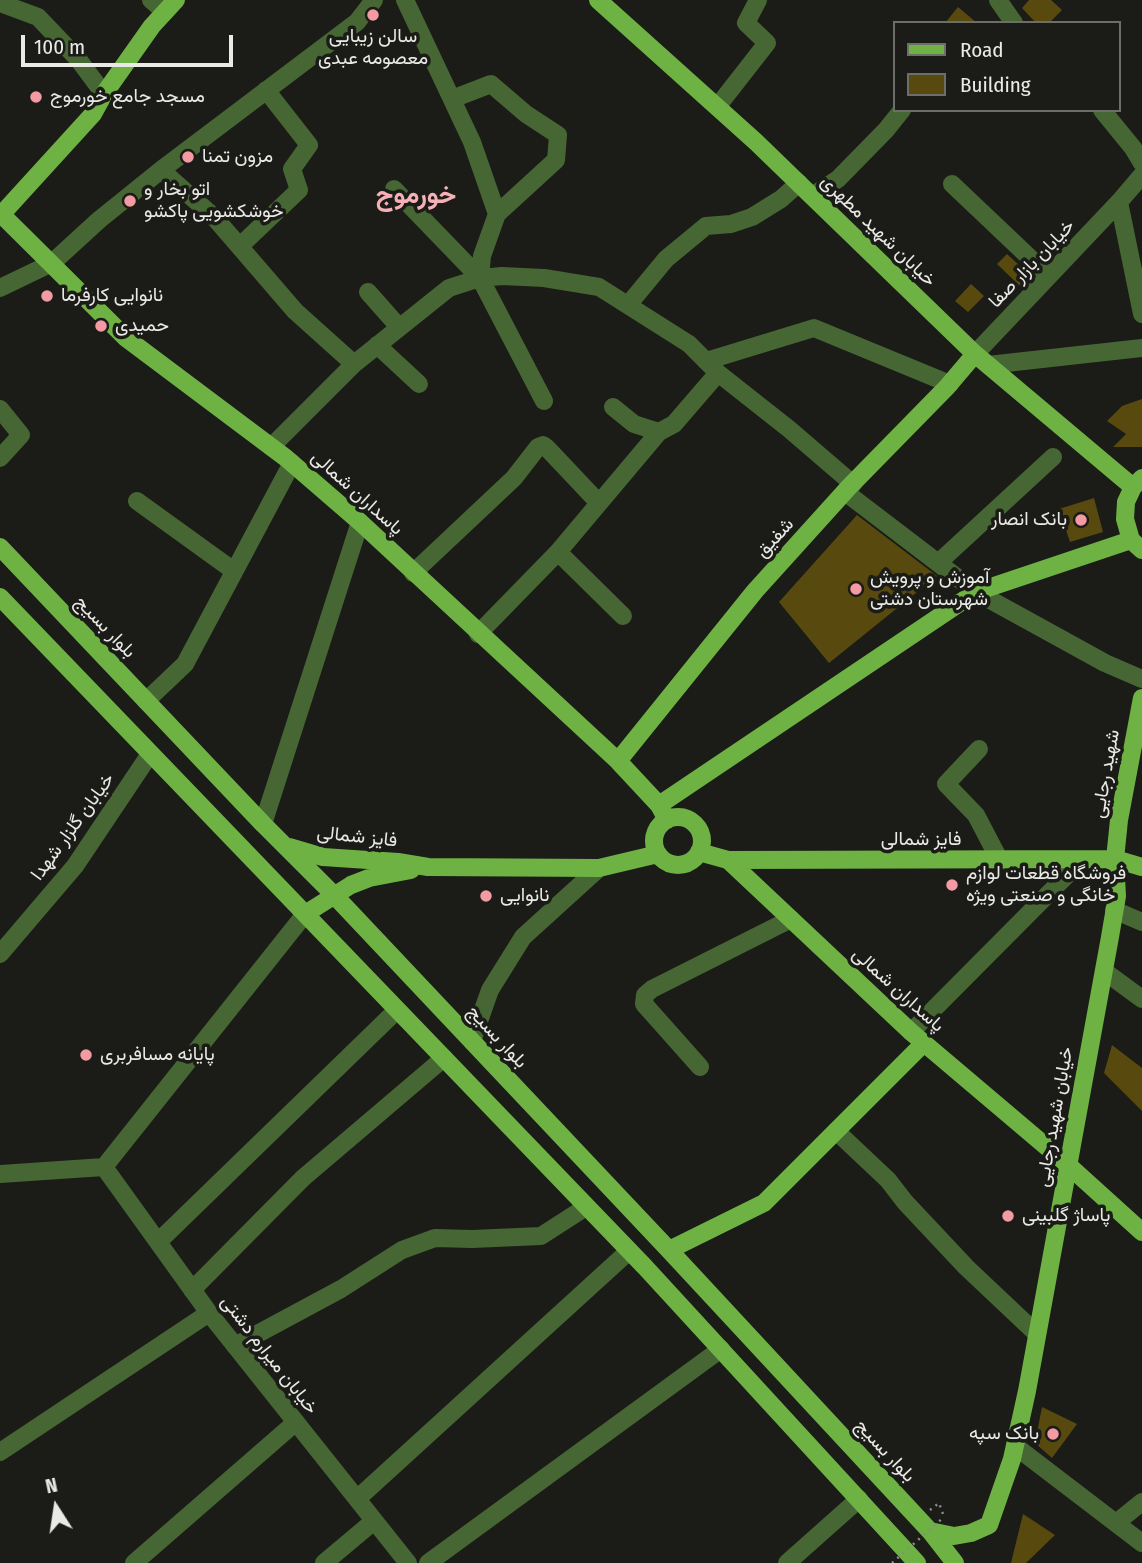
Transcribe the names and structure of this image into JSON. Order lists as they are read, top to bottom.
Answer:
{
  "streets": {
    "main road": [
      "خیابان شهید مطهری",
      "پاسداران شمالی",
      "شفیق",
      "بلوار بسیج",
      "شهید رجایی",
      "فایز شمالی",
      "خیابان شهید رجایی"
    ],
    "street": ["خیابان بازار صفا", "خیابان گلزار شهدا", "خیابان میرارم دشتی"]
  },
  "crossings": [
    ["خیابان شهید مطهری", "خیابان بازار صفا"],
    ["خیابان شهید مطهری", "شفیق"],
    ["خیابان بازار صفا", "شفیق"],
    ["پاسداران شمالی", "شفیق"],
    ["پاسداران شمالی", "فایز شمالی"],
    ["پاسداران شمالی", "خیابان شهید رجایی"],
    ["بلوار بسیج", "فایز شمالی"],
    ["بلوار بسیج", "خیابان شهید رجایی"],
    ["شهید رجایی", "فایز شمالی"],
    ["شهید رجایی", "خیابان شهید رجایی"],
    ["فایز شمالی", "خیابان شهید رجایی"]
  ],
  "districts": ["خورموج"],
  "places": [
    "سالن زیبایی معصومه عبدی",
    "مسجد جامع خورموج",
    "مزون تمنا",
    "اتو بخار و خوشکشویی پاکشو",
    "نانوایی کارفرما",
    "حمیدی",
    "بانک انصار",
    "آموزش و پرویش شهرستان دشتی",
    "فروشگاه قطعات لوازم خانگی و صنعتی ویژه",
    "نانوایی",
    "پایانه مسافربری",
    "پاساژ گلبینی",
    "بانک سپه"
  ],
  "legend": ["Road", "Building"],
  "scale_bar": "100 m",
  "north": "top"
}
